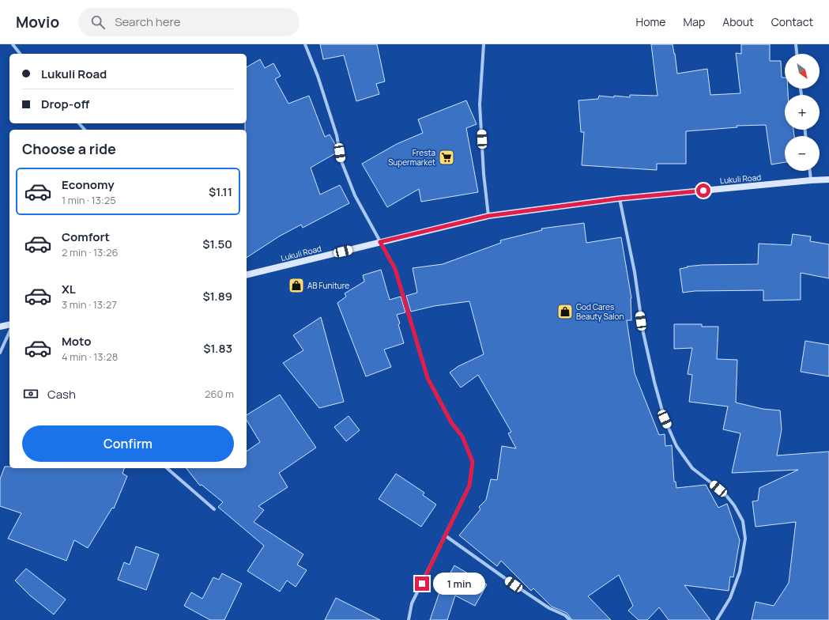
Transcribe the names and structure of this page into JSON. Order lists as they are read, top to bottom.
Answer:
{
  "streets": {
    "street": ["Lukuli Road"]
  },
  "places": {
    "supermarket": ["Fresta Supermarket"],
    "shop": ["AB Funiture", "God Cares Beauty Salon"]
  },
  "north": "bottom right",
  "page": {
    "header": "Movio",
    "search": "Search here",
    "nav": [
      "Home",
      "Map",
      "About",
      "Contact"
    ],
    "map_buttons": ["+", "−"],
    "banner": ["Lukuli Road", "Drop-off"],
    "heading": "Choose a ride",
    "list": [
      {
        "name": "Economy",
        "note": "1 min · 13:25",
        "value": "$1.11"
      },
      {
        "name": "Comfort",
        "note": "2 min · 13:26",
        "value": "$1.50"
      },
      {
        "name": "XL",
        "note": "3 min · 13:27",
        "value": "$1.89"
      },
      {
        "name": "Moto",
        "note": "4 min · 13:28",
        "value": "$1.83"
      }
    ],
    "pay": ["Cash", "260 m"],
    "buttons": "Confirm",
    "bubble": "1 min"
  }
}
